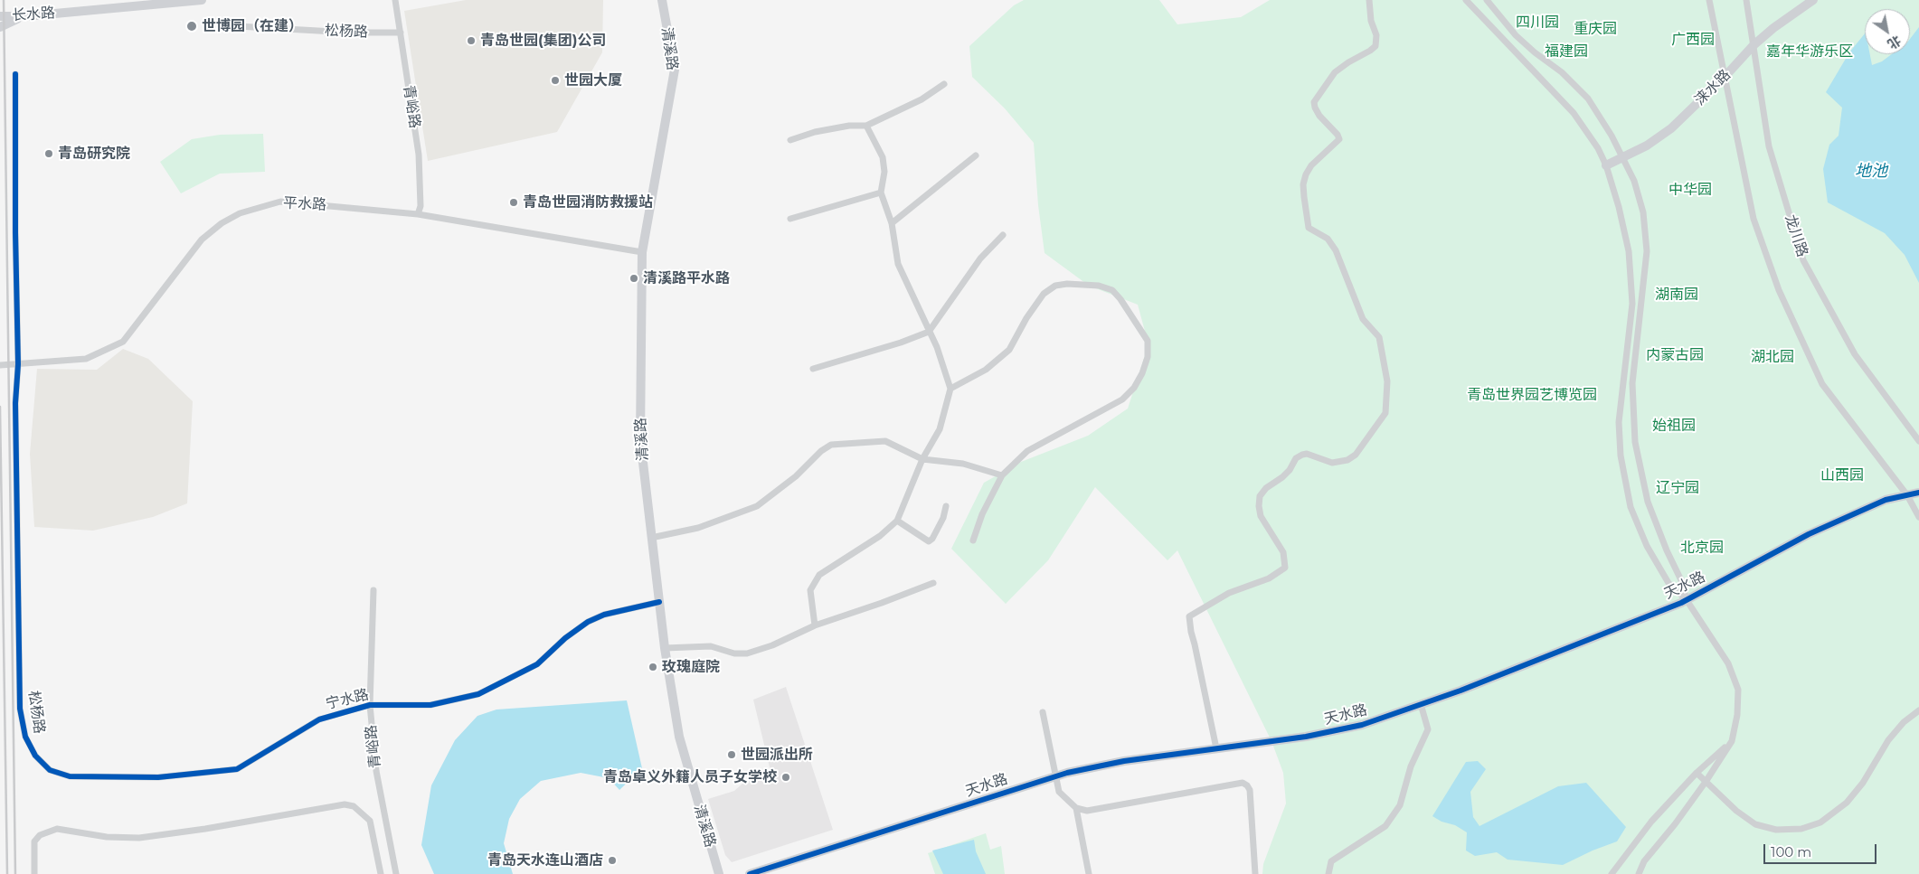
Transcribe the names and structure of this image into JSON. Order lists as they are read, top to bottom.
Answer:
{
  "streets": {
    "street": [
      "长水路",
      "松杨路",
      "清溪路",
      "涞水路",
      "青峪路",
      "平水路",
      "龙川路",
      "天水路",
      "宁水路"
    ]
  },
  "crossings": [
    ["松杨路", "青峪路"],
    ["松杨路", "平水路"],
    ["松杨路", "宁水路"],
    ["清溪路", "平水路"],
    ["清溪路", "宁水路"],
    ["涞水路", "龙川路"],
    ["青峪路", "平水路"],
    ["青峪路", "宁水路"]
  ],
  "water": ["地池"],
  "parks": [
    "四川园",
    "重庆园",
    "广西园",
    "福建园",
    "嘉年华游乐区",
    "中华园",
    "湖南园",
    "内蒙古园",
    "湖北园",
    "青岛世界园艺博览园",
    "始祖园",
    "山西园",
    "辽宁园",
    "北京园"
  ],
  "places": [
    "世博园（在建）",
    "青岛世园(集团)公司",
    "世园大厦",
    "青岛研究院",
    "青岛世园消防救援站",
    "清溪路平水路",
    "玫瑰庭院",
    "世园派出所",
    "青岛卓义外籍人员子女学校",
    "青岛天水连山酒店"
  ],
  "scale_bar": "100 m",
  "north": "bottom right"
}
